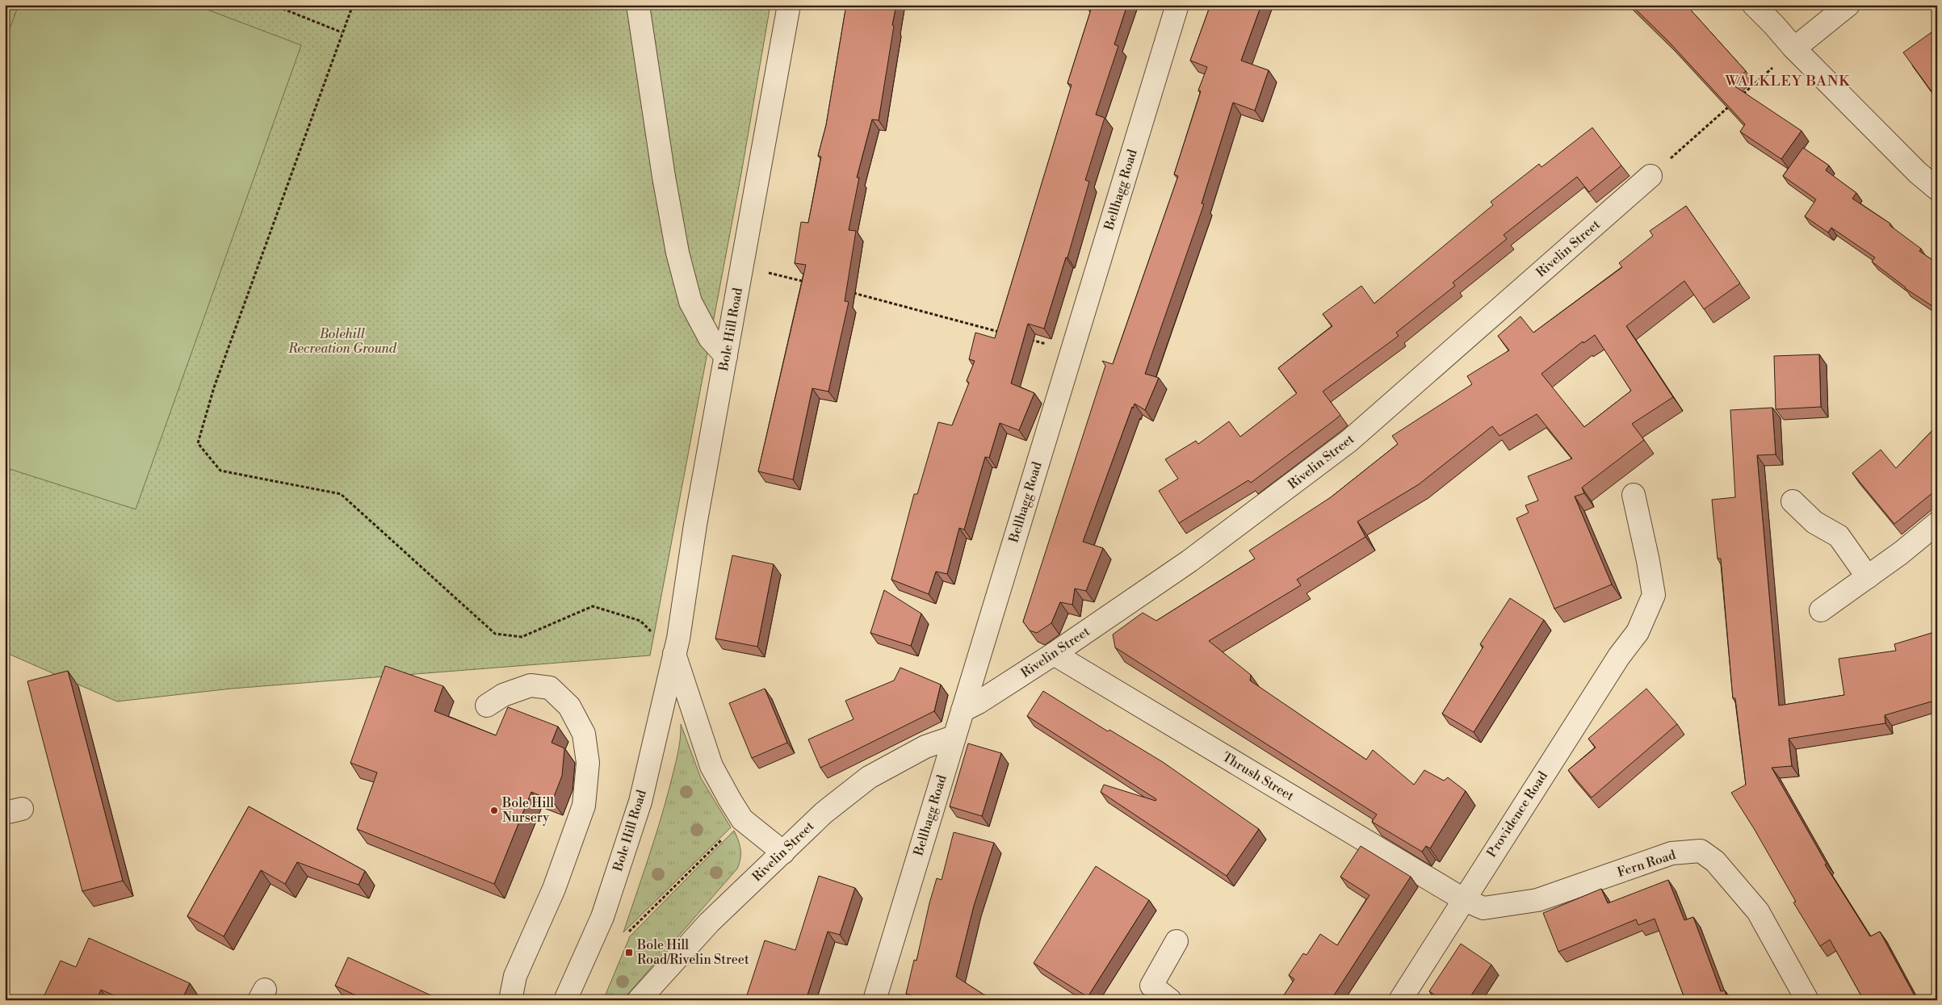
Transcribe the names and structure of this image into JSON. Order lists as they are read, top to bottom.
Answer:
{
  "streets": {
    "street": [
      "Bellhagg Road",
      "Rivelin Street",
      "Bole Hill Road",
      "Thrush Street",
      "Providence Road",
      "Fern Road"
    ]
  },
  "crossings": [
    ["Bellhagg Road", "Rivelin Street"],
    ["Rivelin Street", "Thrush Street"],
    ["Thrush Street", "Providence Road"],
    ["Thrush Street", "Fern Road"],
    ["Providence Road", "Fern Road"]
  ],
  "districts": ["WALKLEY BANK"],
  "parks": ["Bolehill Recreation Ground"],
  "places": {
    "other": ["Bole Hill Nursery"],
    "transit": ["Bole Hill Road/Rivelin Street"]
  }
}
